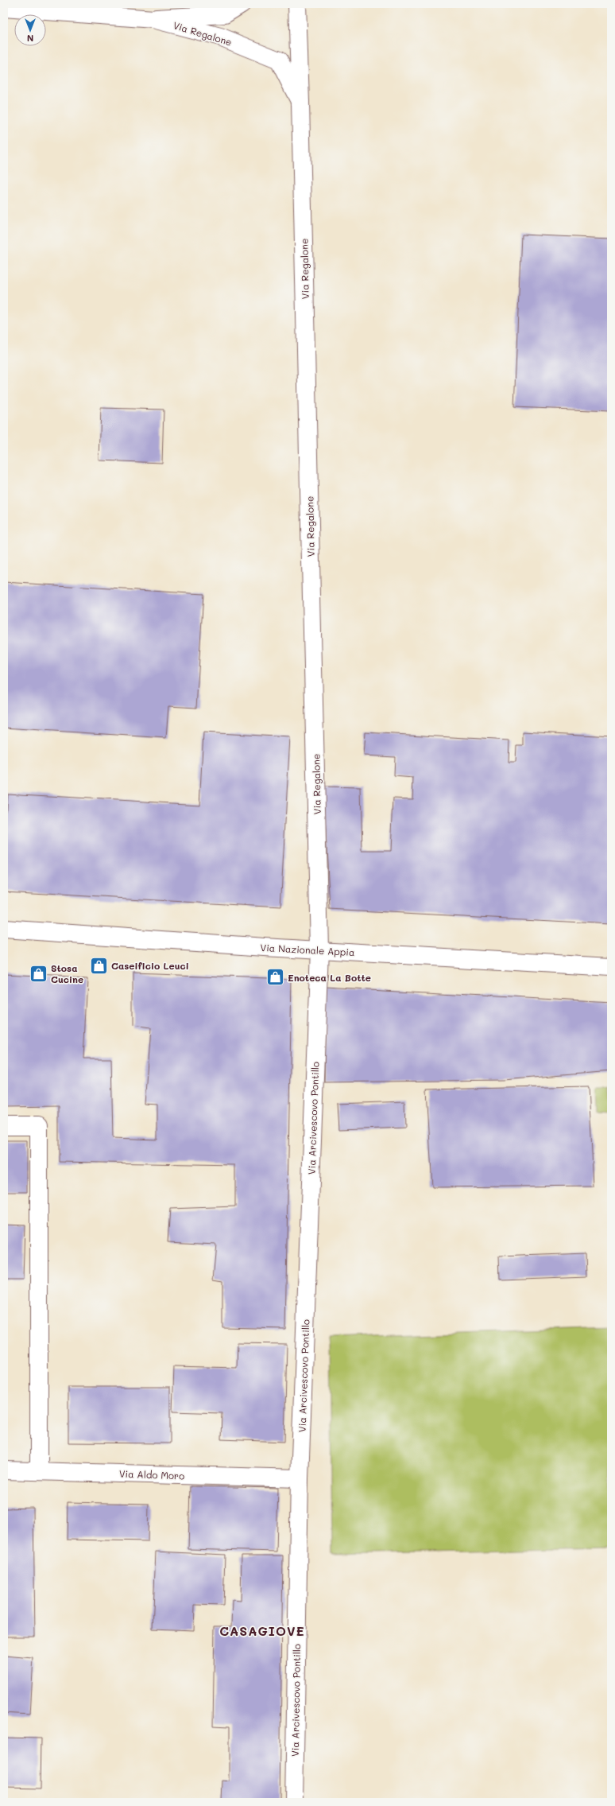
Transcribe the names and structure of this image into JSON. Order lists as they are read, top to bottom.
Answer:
{
  "streets": {
    "street": [
      "Via Regalone",
      "Via Nazionale Appia",
      "Via Arcivescovo Pontillo",
      "Via Aldo Moro"
    ]
  },
  "crossings": [
    ["Via Regalone", "Via Nazionale Appia"],
    ["Via Regalone", "Via Arcivescovo Pontillo"],
    ["Via Nazionale Appia", "Via Arcivescovo Pontillo"],
    ["Via Arcivescovo Pontillo", "Via Aldo Moro"]
  ],
  "districts": ["CASAGIOVE"],
  "places": {
    "shop": ["Caseificio Leuci", "Stosa Cucine", "Enoteca La Botte"]
  },
  "north": "bottom"
}
